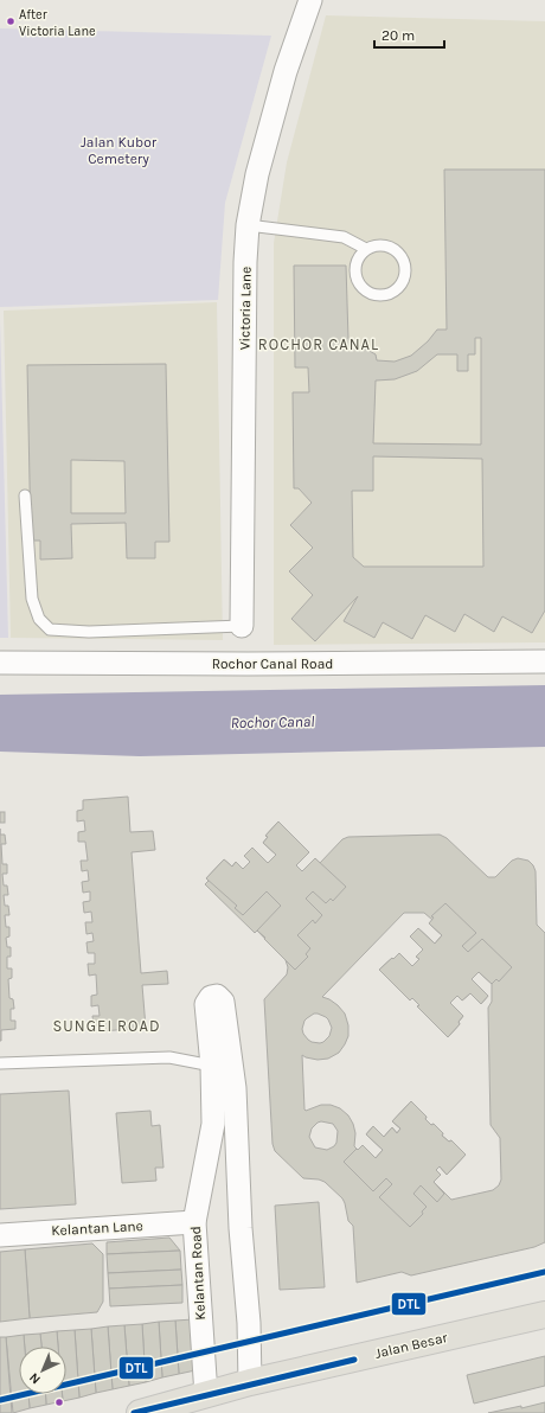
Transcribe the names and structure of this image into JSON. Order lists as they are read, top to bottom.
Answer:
{
  "streets": {
    "main road": ["Jalan Besar"],
    "street": [
      "Victoria Lane",
      "Rochor Canal Road",
      "Kelantan Lane",
      "Kelantan Road"
    ]
  },
  "crossings": [
    ["Kelantan Lane", "Kelantan Road"],
    ["Kelantan Road", "Jalan Besar"]
  ],
  "districts": ["ROCHOR CANAL", "SUNGEI ROAD"],
  "water": ["Rochor Canal"],
  "parks": ["Jalan Kubor Cemetery"],
  "places": ["After Victoria Lane"],
  "lines": ["transit line DTL"],
  "scale_bar": "20 m",
  "north": "bottom left"
}
